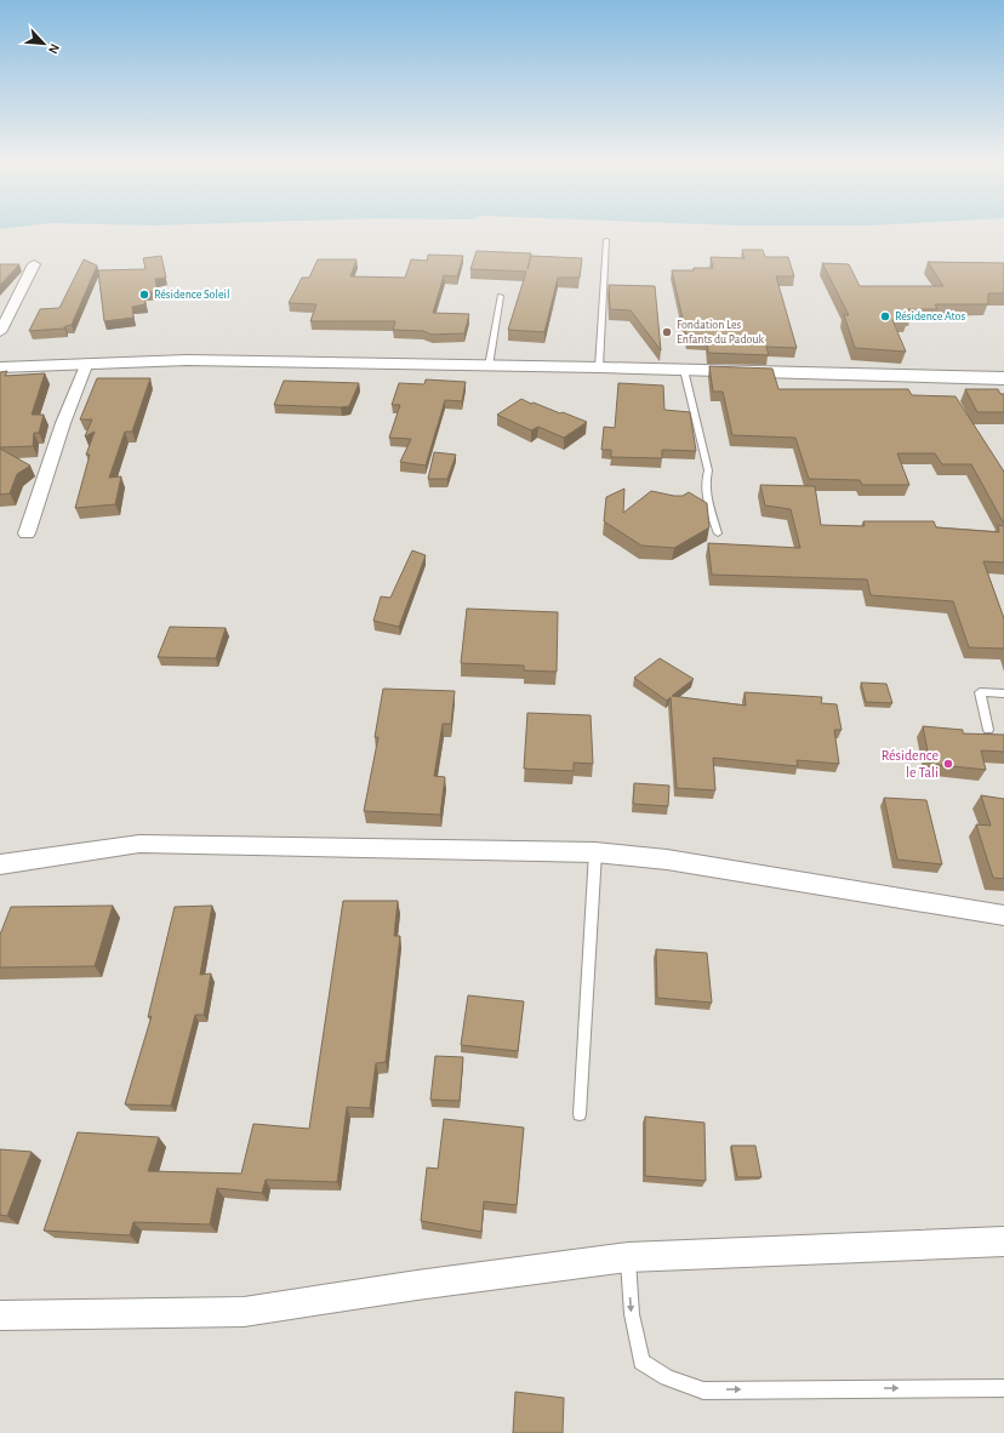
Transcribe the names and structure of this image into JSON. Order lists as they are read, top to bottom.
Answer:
{
  "places": [
    "Résidence Soleil",
    "Résidence Atos",
    "Fondation Les Enfants du Padouk",
    "Résidence le Tali"
  ],
  "north": "bottom right"
}
